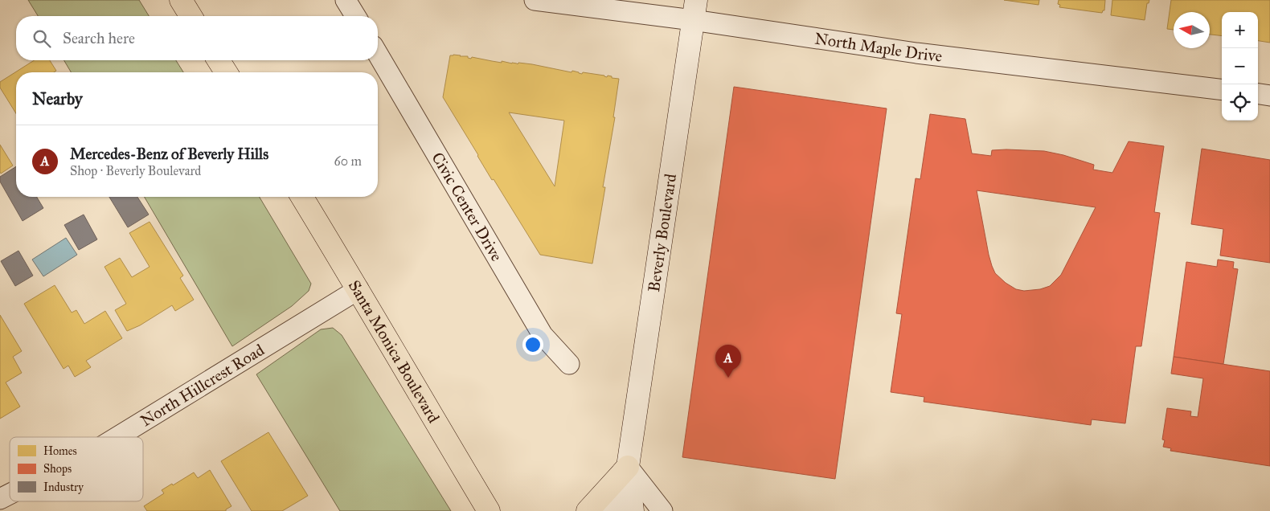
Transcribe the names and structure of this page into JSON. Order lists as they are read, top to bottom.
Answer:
{
  "streets": {
    "main road": ["Beverly Boulevard", "Santa Monica Boulevard"],
    "street": ["North Maple Drive", "Civic Center Drive", "North Hillcrest Road"]
  },
  "crossings": [
    ["North Maple Drive", "Beverly Boulevard"],
    ["Santa Monica Boulevard", "North Hillcrest Road"]
  ],
  "legend": ["Homes", "Shops", "Industry"],
  "north": "left",
  "page": {
    "map_buttons": ["+", "−"],
    "search": "Search here",
    "heading": "Nearby",
    "list": [
      {
        "mark": "A",
        "name": "Mercedes-Benz of Beverly Hills",
        "note": "Shop · Beverly Boulevard",
        "value": "60 m"
      }
    ],
    "pins": "A"
  }
}
